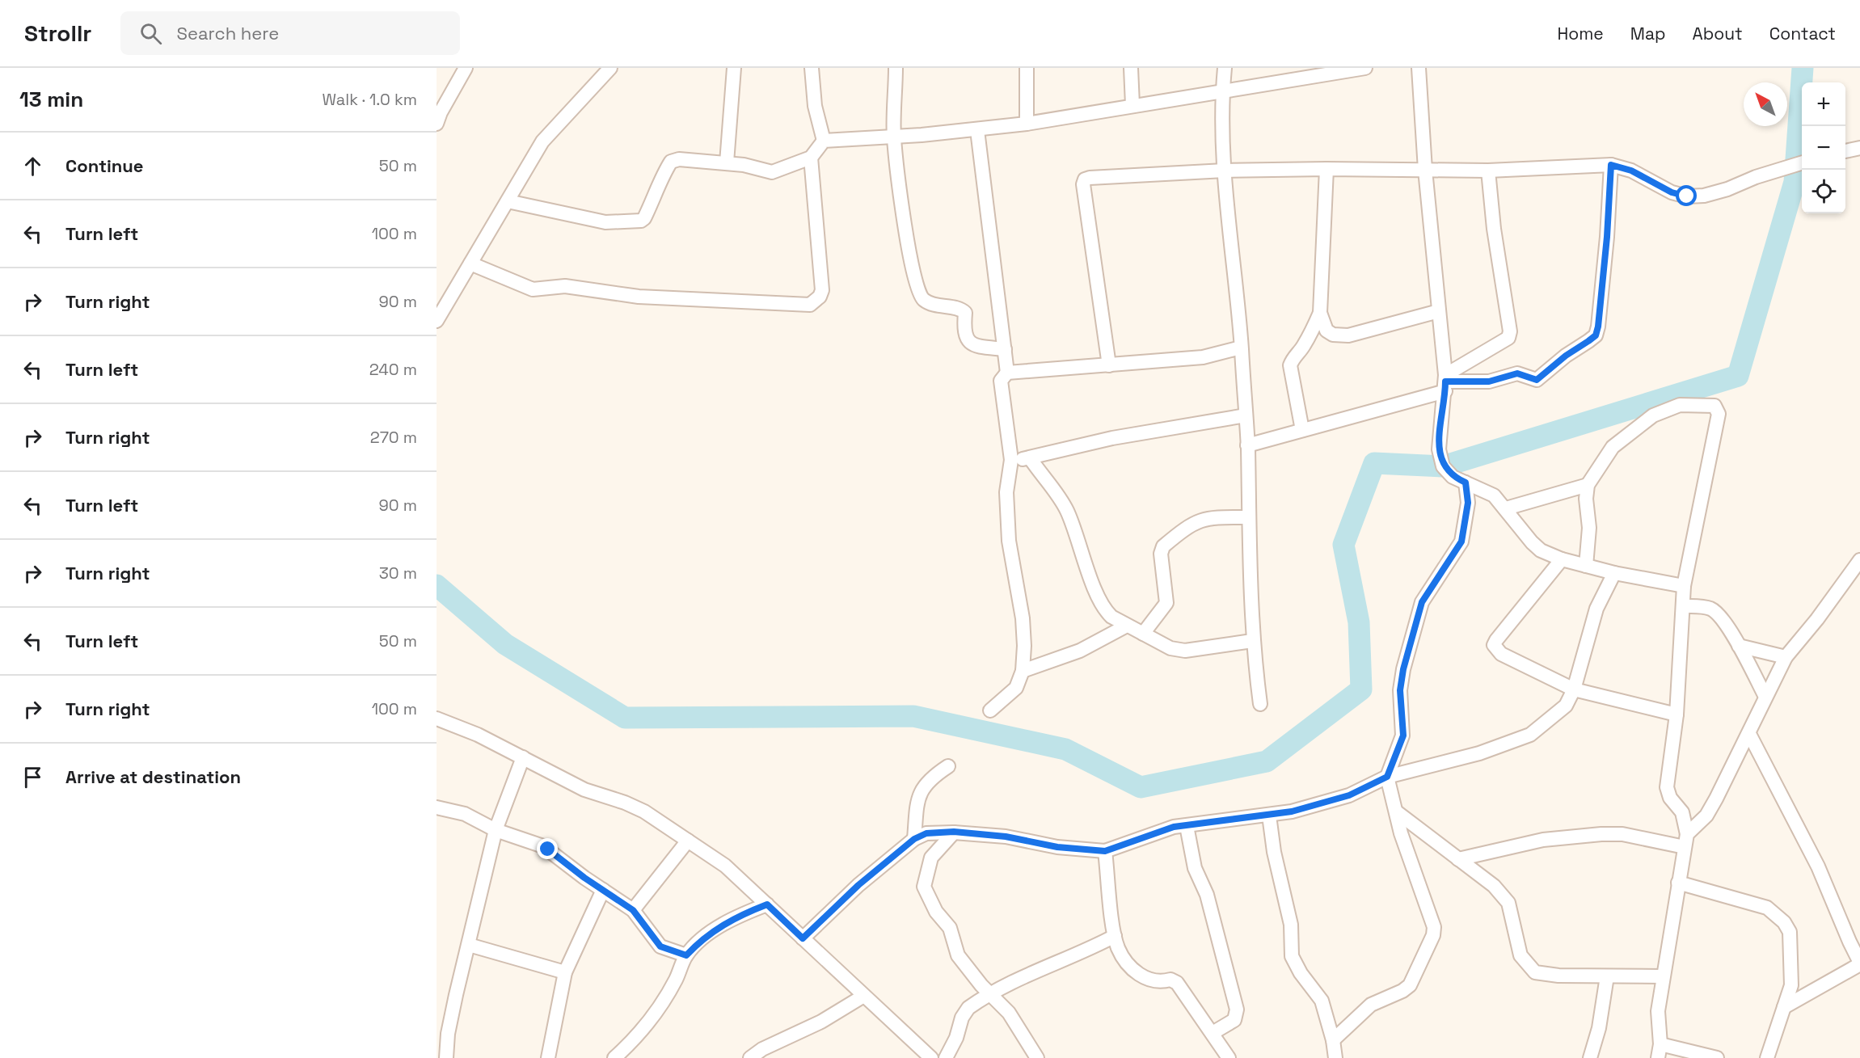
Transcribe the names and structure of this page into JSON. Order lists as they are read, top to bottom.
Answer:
{
  "north": "top left",
  "page": {
    "header": "Strollr",
    "search": "Search here",
    "nav": [
      "Home",
      "Map",
      "About",
      "Contact"
    ],
    "heading": ["13 min", "Walk · 1.0 km"],
    "map_buttons": ["+", "−"],
    "list": [
      ["Continue", "50 m"],
      ["Turn left", "100 m"],
      ["Turn right", "90 m"],
      ["Turn left", "240 m"],
      ["Turn right", "270 m"],
      ["Turn left", "90 m"],
      ["Turn right", "30 m"],
      ["Turn left", "50 m"],
      ["Turn right", "100 m"],
      "Arrive at destination"
    ]
  }
}
